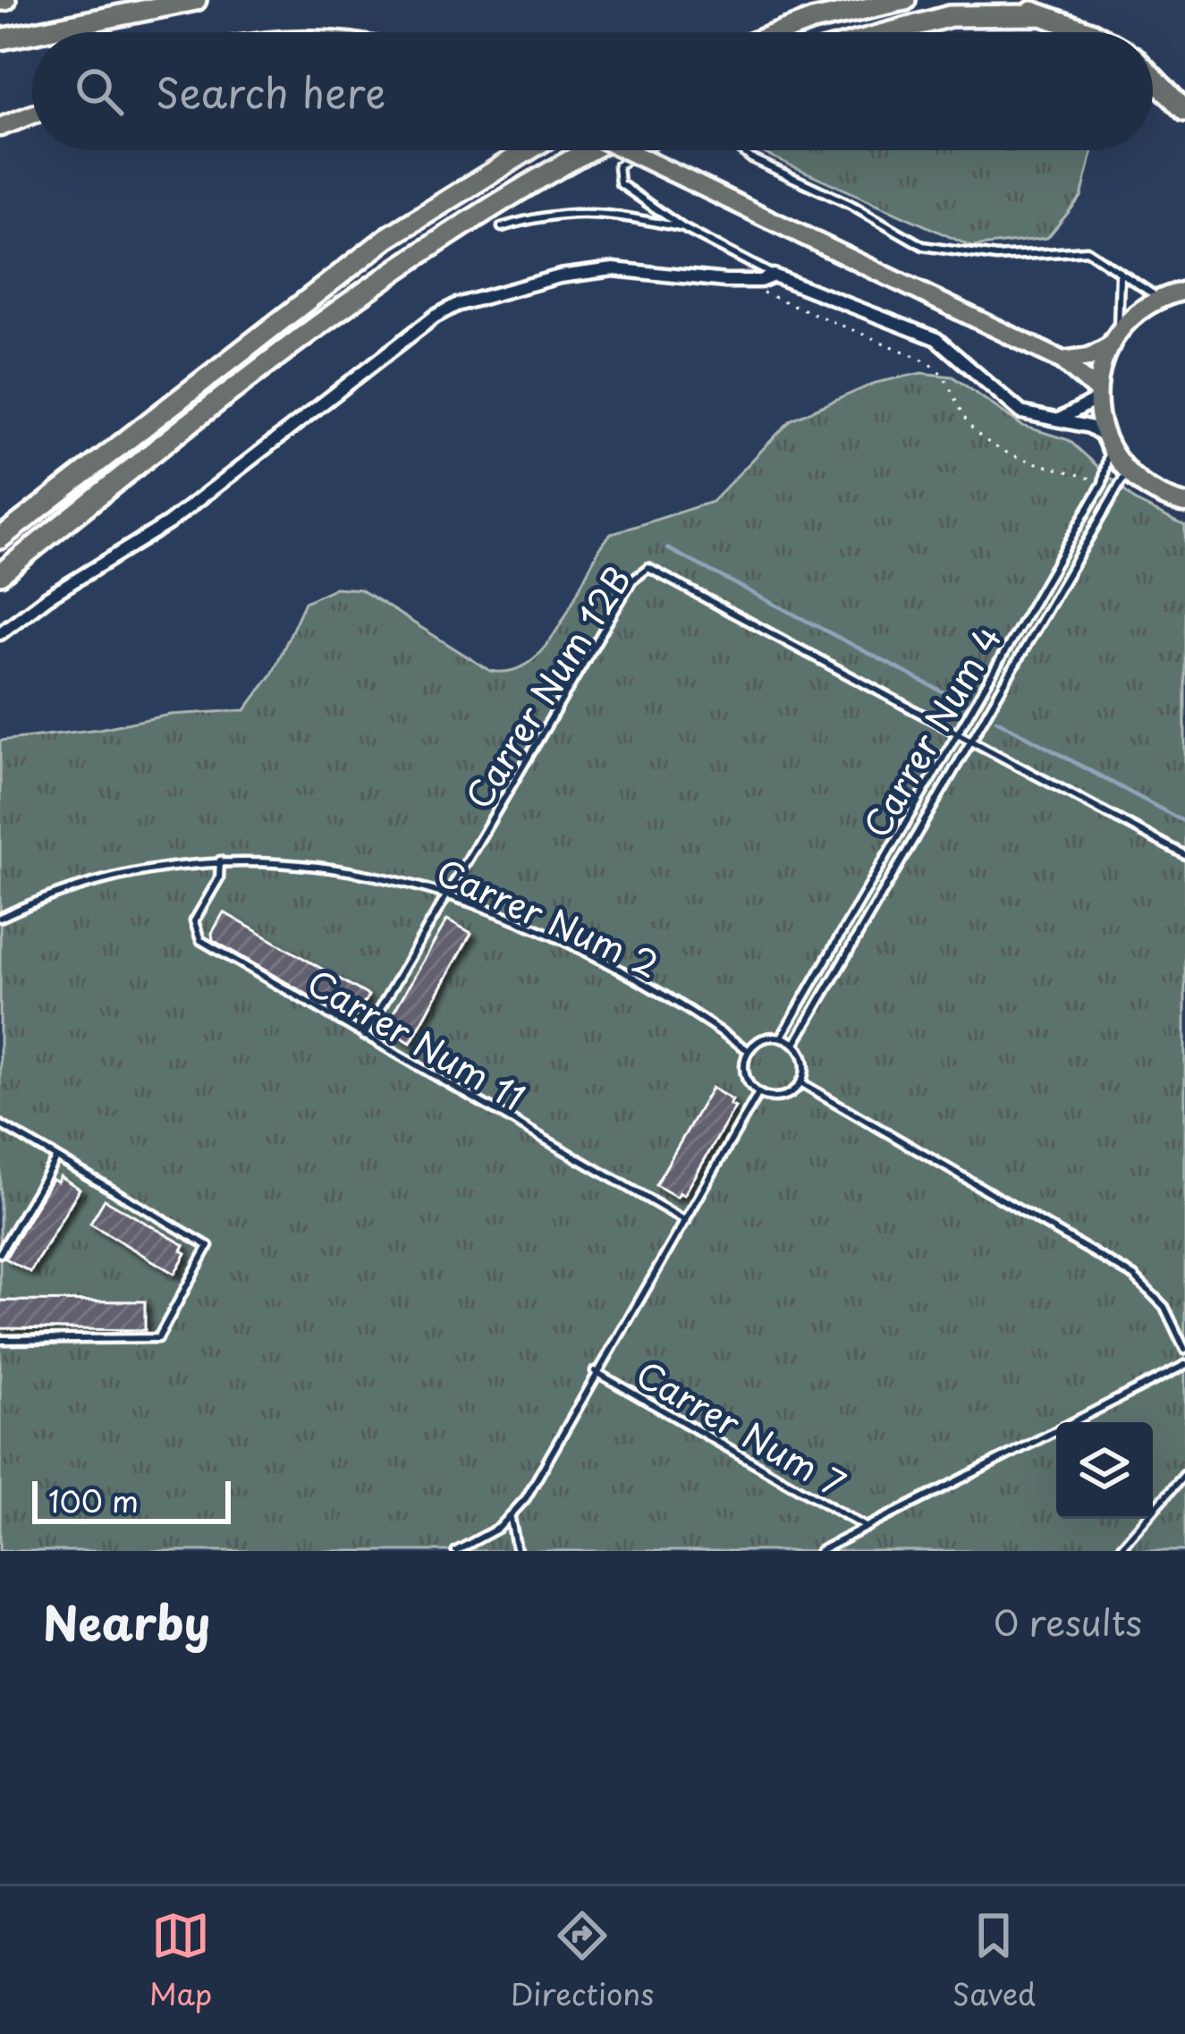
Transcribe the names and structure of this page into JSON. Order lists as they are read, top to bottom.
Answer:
{
  "streets": {
    "lane": [
      "Carrer Num 12B",
      "Carrer Num 4",
      "Carrer Num 2",
      "Carrer Num 11",
      "Carrer Num 7"
    ]
  },
  "crossings": [
    ["Carrer Num 12B", "Carrer Num 4"],
    ["Carrer Num 12B", "Carrer Num 2"],
    ["Carrer Num 12B", "Carrer Num 11"],
    ["Carrer Num 4", "Carrer Num 2"],
    ["Carrer Num 2", "Carrer Num 11"]
  ],
  "scale_bar": "100 m",
  "page": {
    "search": "Search here",
    "scale": "100 m",
    "heading": ["Nearby", "0 results"],
    "nav": ["Map", "Directions", "Saved"]
  }
}
